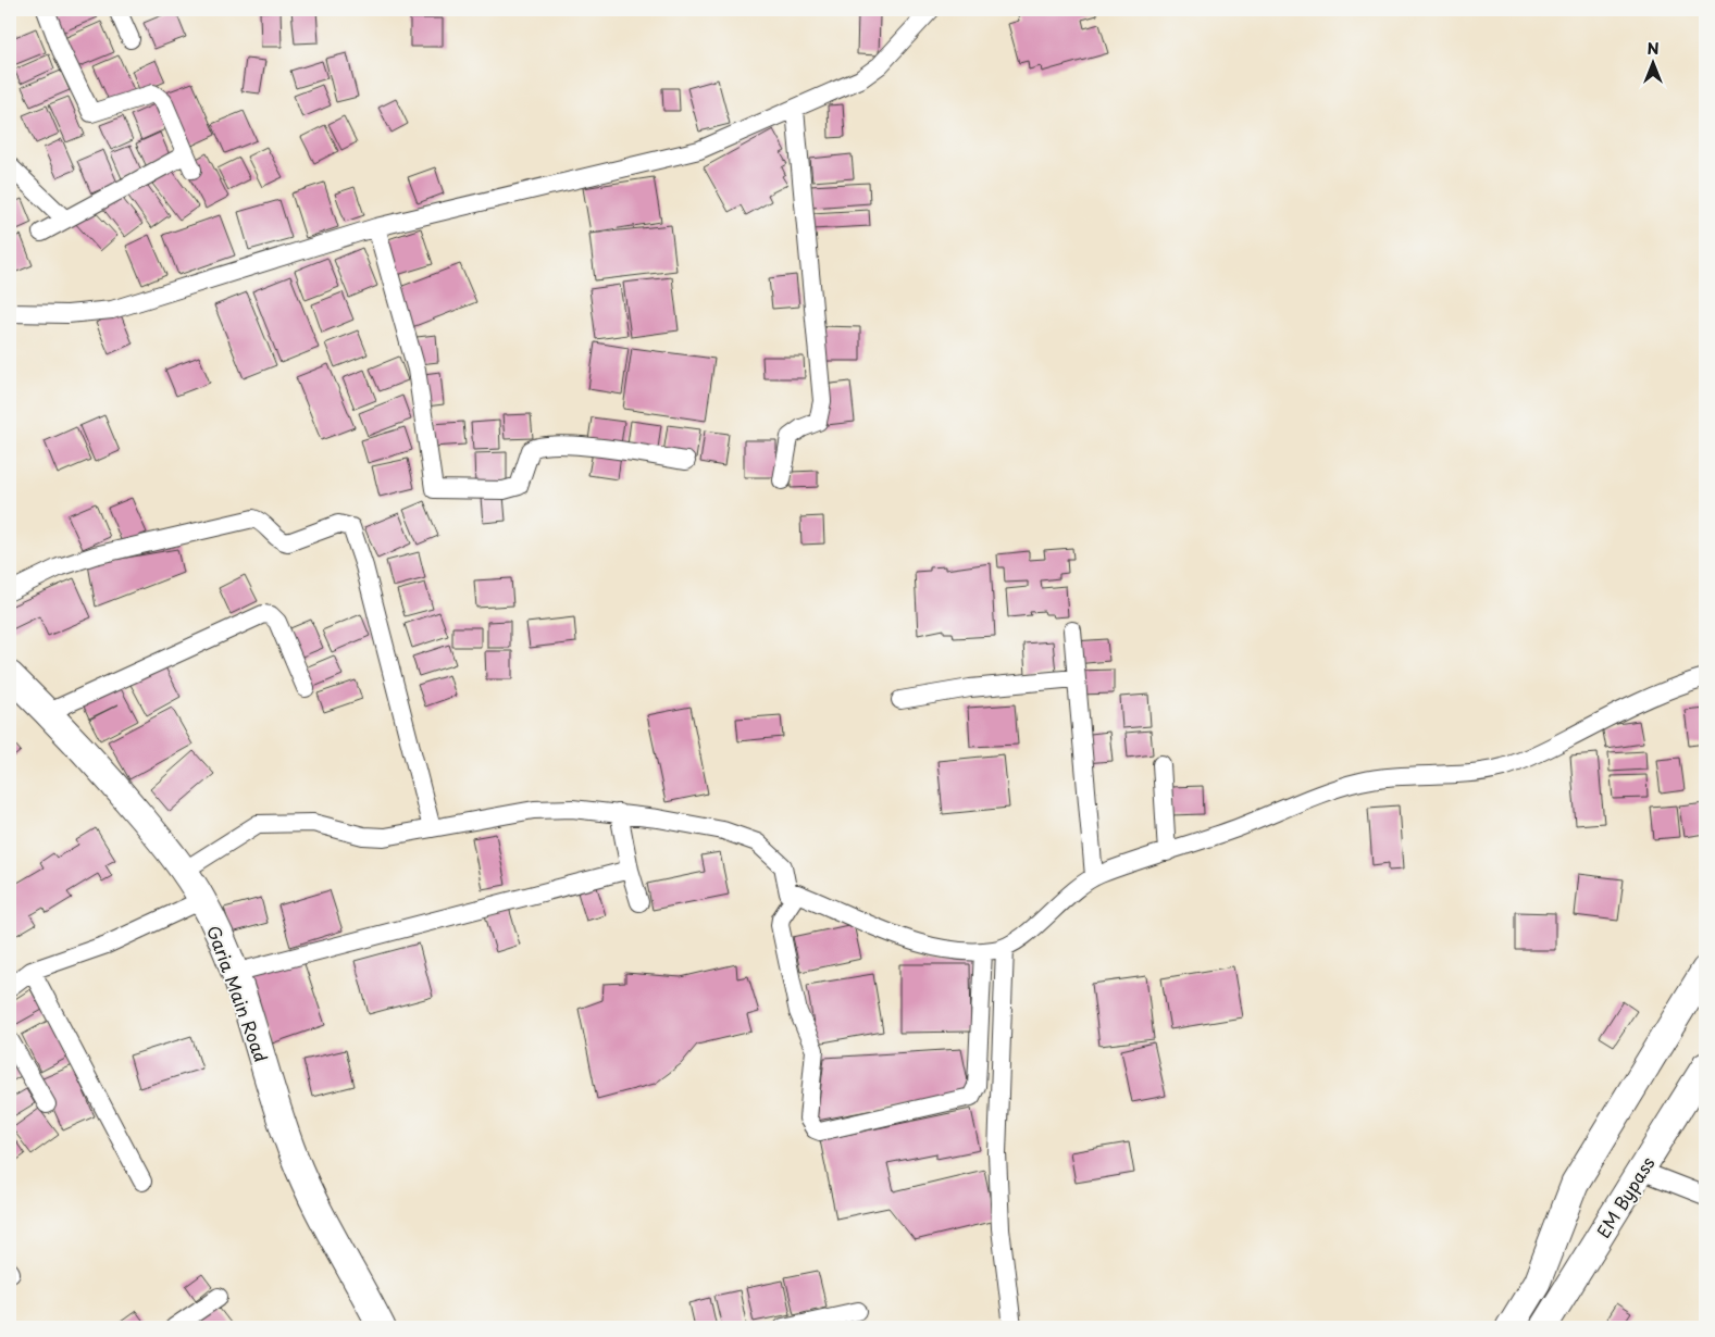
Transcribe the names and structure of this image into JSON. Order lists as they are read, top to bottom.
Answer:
{
  "streets": {
    "main road": ["Garia Main Road", "EM Bypass"]
  },
  "north": "top"
}
